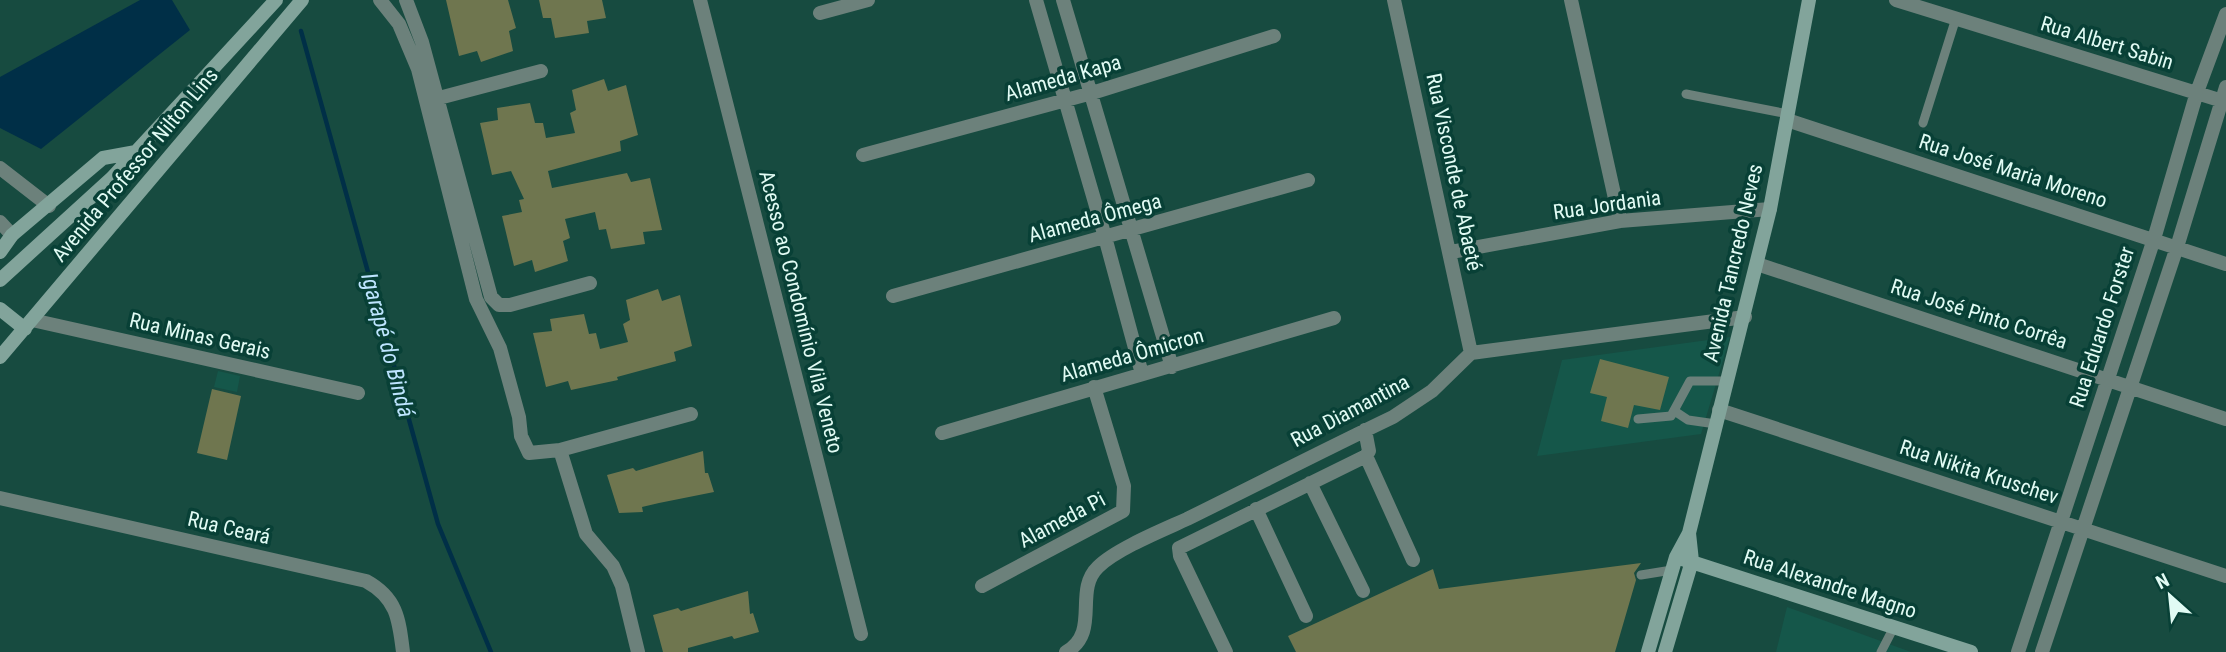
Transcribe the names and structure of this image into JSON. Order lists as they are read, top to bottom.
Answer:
{
  "streets": {
    "main road": ["Avenida Professor Nilton Lins", "Avenida Tancredo Neves", "Rua Alexandre Magno"],
    "street": [
      "Rua Albert Sabin",
      "Alameda Kapa",
      "Rua José Maria Moreno",
      "Rua Visconde de Abaeté",
      "Rua Jordania",
      "Alameda Ômega",
      "Acesso ao Condomínio Vila Veneto",
      "Rua José Pinto Corrêa",
      "Rua Eduardo Forster",
      "Rua Minas Gerais",
      "Alameda Ômicron",
      "Rua Diamantina",
      "Rua Nikita Kruschev",
      "Alameda Pi",
      "Rua Ceará"
    ]
  },
  "crossings": [
    ["Rua Albert Sabin", "Rua Eduardo Forster"],
    ["Avenida Professor Nilton Lins", "Rua Minas Gerais"],
    ["Rua José Maria Moreno", "Avenida Tancredo Neves"],
    ["Rua José Maria Moreno", "Rua Eduardo Forster"],
    ["Rua Visconde de Abaeté", "Rua Jordania"],
    ["Rua Visconde de Abaeté", "Rua Diamantina"],
    ["Rua Jordania", "Avenida Tancredo Neves"],
    ["Avenida Tancredo Neves", "Rua José Pinto Corrêa"],
    ["Avenida Tancredo Neves", "Rua Nikita Kruschev"],
    ["Avenida Tancredo Neves", "Rua Alexandre Magno"],
    ["Rua José Pinto Corrêa", "Rua Eduardo Forster"],
    ["Rua Eduardo Forster", "Rua Nikita Kruschev"],
    ["Alameda Ômicron", "Alameda Pi"]
  ],
  "water": ["Igarapé do Bindá"],
  "north": "top left"
}
